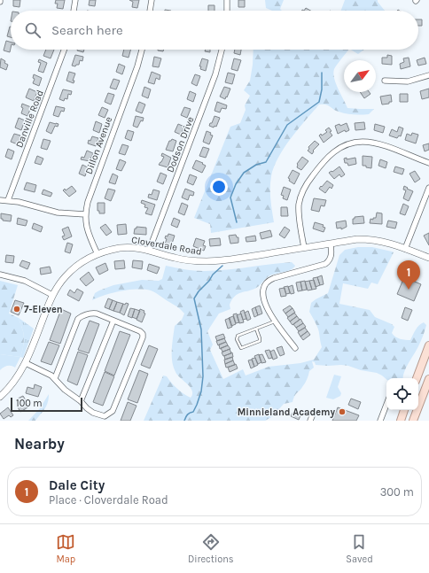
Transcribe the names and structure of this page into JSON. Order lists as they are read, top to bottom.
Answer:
{
  "streets": {
    "street": [
      "Danville Road",
      "Dodson Drive",
      "Dillon Avenue",
      "Cloverdale Road"
    ]
  },
  "crossings": [
    ["Dodson Drive", "Cloverdale Road"],
    ["Dillon Avenue", "Cloverdale Road"]
  ],
  "places": ["7-Eleven", "Minnieland Academy"],
  "scale_bar": "100 m",
  "north": "top right",
  "page": {
    "search": "Search here",
    "pins": "1",
    "scale": "100 m",
    "heading": "Nearby",
    "list": [
      {
        "mark": "1",
        "name": "Dale City",
        "note": "Place · Cloverdale Road",
        "value": "300 m"
      }
    ],
    "nav": ["Map", "Directions", "Saved"]
  }
}
